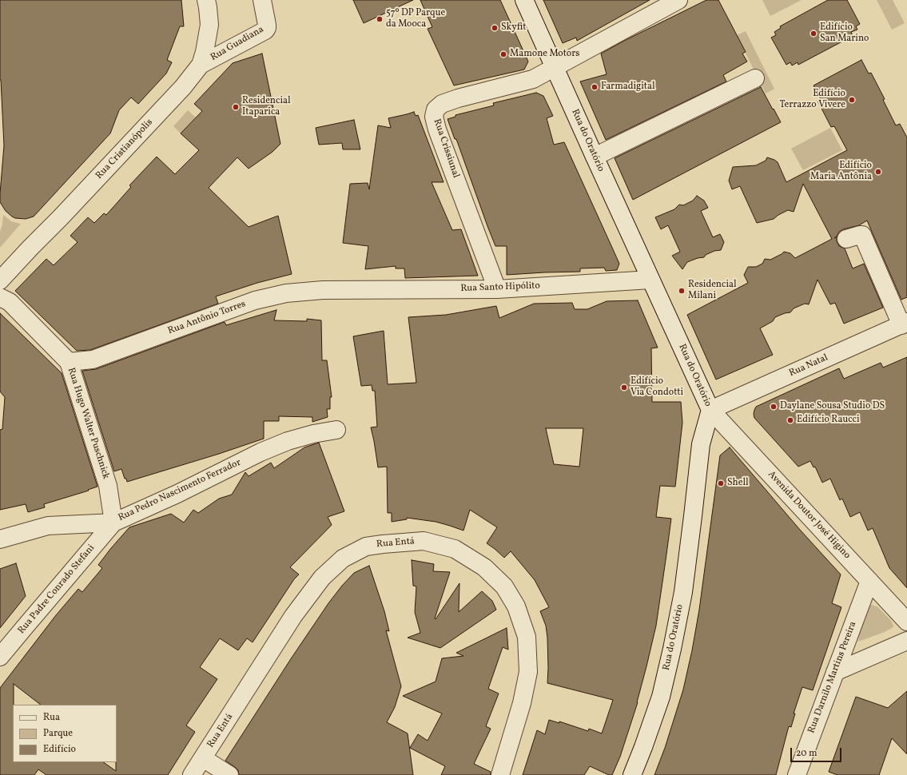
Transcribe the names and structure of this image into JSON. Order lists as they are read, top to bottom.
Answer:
{
  "streets": {
    "street": [
      "Rua Guadiana",
      "Rua do Oratório",
      "Rua Crissiunal",
      "Rua Cristianópolis",
      "Rua Santo Hipólito",
      "Rua Antônio Torres",
      "Rua Natal",
      "Rua Hugo Walter Puschnick",
      "Rua Pedro Nascimento Ferrador",
      "Avenida Doutor José Higino",
      "Rua Entá",
      "Rua Padre Conrado Stefani",
      "Rua Darnilo Martins Pereira"
    ]
  },
  "crossings": [
    ["Rua Guadiana", "Rua Cristianópolis"],
    ["Rua do Oratório", "Rua Crissiunal"],
    ["Rua do Oratório", "Rua Santo Hipólito"],
    ["Rua do Oratório", "Rua Natal"],
    ["Rua do Oratório", "Avenida Doutor José Higino"],
    ["Rua Crissiunal", "Rua Santo Hipólito"],
    ["Rua Santo Hipólito", "Rua Antônio Torres"],
    ["Rua Antônio Torres", "Rua Hugo Walter Puschnick"],
    ["Rua Natal", "Avenida Doutor José Higino"],
    ["Rua Hugo Walter Puschnick", "Rua Pedro Nascimento Ferrador"],
    ["Rua Hugo Walter Puschnick", "Rua Padre Conrado Stefani"],
    ["Rua Pedro Nascimento Ferrador", "Rua Padre Conrado Stefani"],
    ["Avenida Doutor José Higino", "Rua Darnilo Martins Pereira"]
  ],
  "places": [
    "57º DP Parque da Mooca",
    "Skyfit",
    "Edifício San Marino",
    "Mamone Motors",
    "Farmadigital",
    "Edifício Terrazzo Vivere",
    "Residencial Itaparica",
    "Edifício Maria Antônia",
    "Residencial Milani",
    "Edifício Via Condotti",
    "Daylane Sousa Studio DS",
    "Edifício Raucci",
    "Shell"
  ],
  "legend": ["Rua", "Parque", "Edifício"],
  "scale_bar": "20 m"
}
